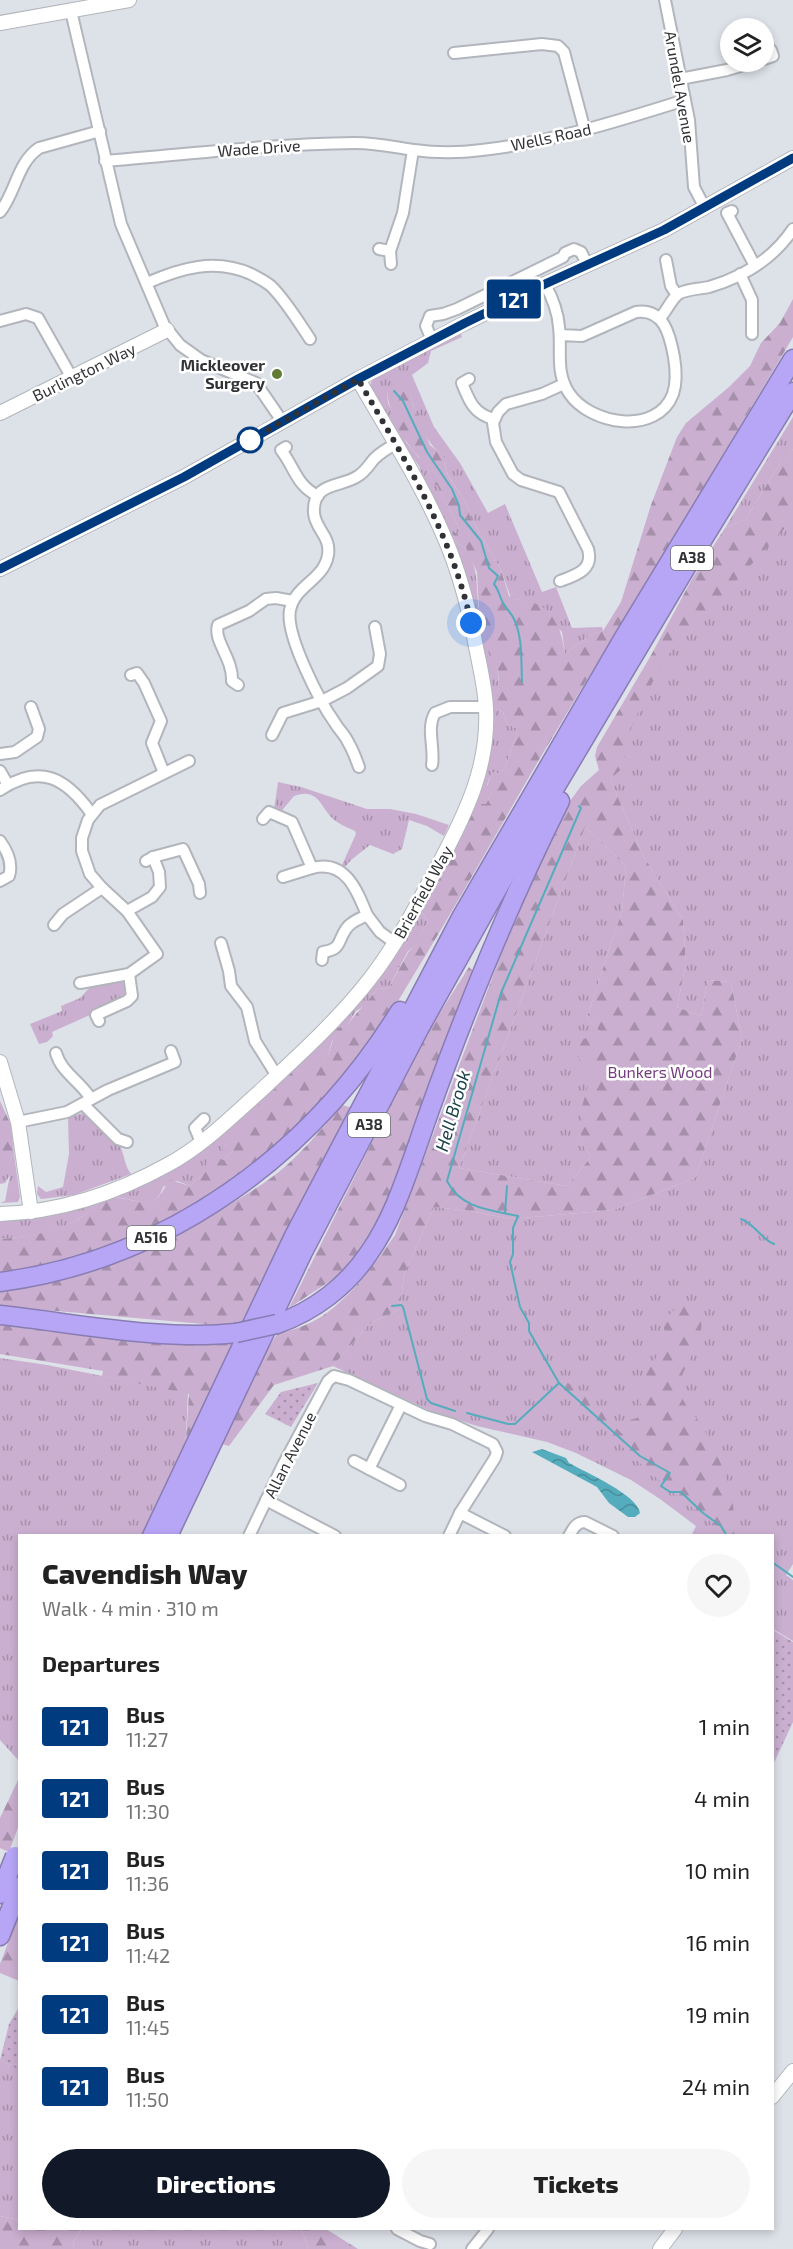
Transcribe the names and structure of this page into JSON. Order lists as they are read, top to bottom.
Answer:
{
  "streets": {
    "highway": ["A38", "A516"],
    "street": [
      "Arundel Avenue",
      "Wells Road",
      "Wade Drive",
      "Burlington Way",
      "Brierfield Way",
      "Allan Avenue"
    ]
  },
  "crossings": [
    ["Arundel Avenue", "Wells Road"],
    ["Wells Road", "Wade Drive"],
    ["A38", "A516"]
  ],
  "water": ["Hell Brook"],
  "parks": ["Bunkers Wood"],
  "places": ["Mickleover Surgery"],
  "lines": ["bus line 121"],
  "page": {
    "on_map": "121",
    "heading": [
      ["Cavendish Way", "Walk · 4 min · 310 m"],
      "Departures"
    ],
    "list": [
      {
        "mark": "121",
        "name": "Bus",
        "note": "11:27",
        "value": "1 min"
      },
      {
        "mark": "121",
        "name": "Bus",
        "note": "11:30",
        "value": "4 min"
      },
      {
        "mark": "121",
        "name": "Bus",
        "note": "11:36",
        "value": "10 min"
      },
      {
        "mark": "121",
        "name": "Bus",
        "note": "11:42",
        "value": "16 min"
      },
      {
        "mark": "121",
        "name": "Bus",
        "note": "11:45",
        "value": "19 min"
      },
      {
        "mark": "121",
        "name": "Bus",
        "note": "11:50",
        "value": "24 min"
      }
    ],
    "buttons": ["Directions", "Tickets"]
  }
}
